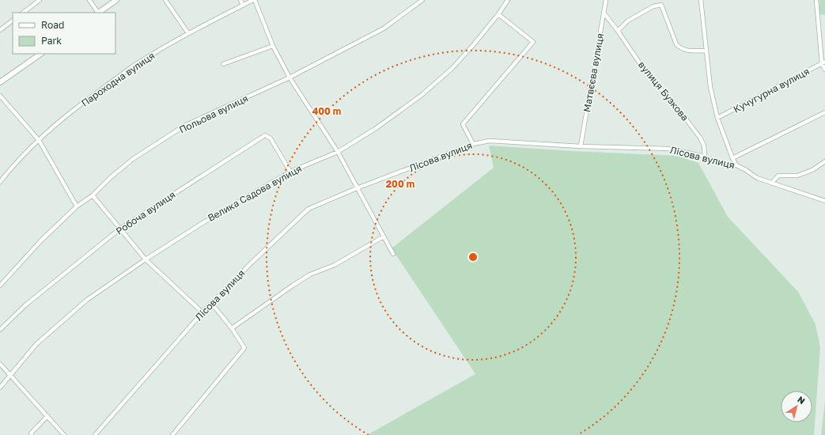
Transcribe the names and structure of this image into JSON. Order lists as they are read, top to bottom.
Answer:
{
  "streets": {
    "street": [
      "Матвєєва вулиця",
      "Пароходна вулиця",
      "Кучугурна вулиця",
      "вулиця Бузкова",
      "Польова вулиця",
      "Лісова вулиця",
      "Велика Садова вулиця",
      "Робоча вулиця"
    ]
  },
  "crossings": [
    ["Матвєєва вулиця", "вулиця Бузкова"],
    ["Матвєєва вулиця", "Лісова вулиця"],
    ["вулиця Бузкова", "Лісова вулиця"],
    ["Велика Садова вулиця", "Робоча вулиця"]
  ],
  "legend": ["Road", "Park"],
  "north": "top right",
  "rings": ["400 m", "200 m"]
}
